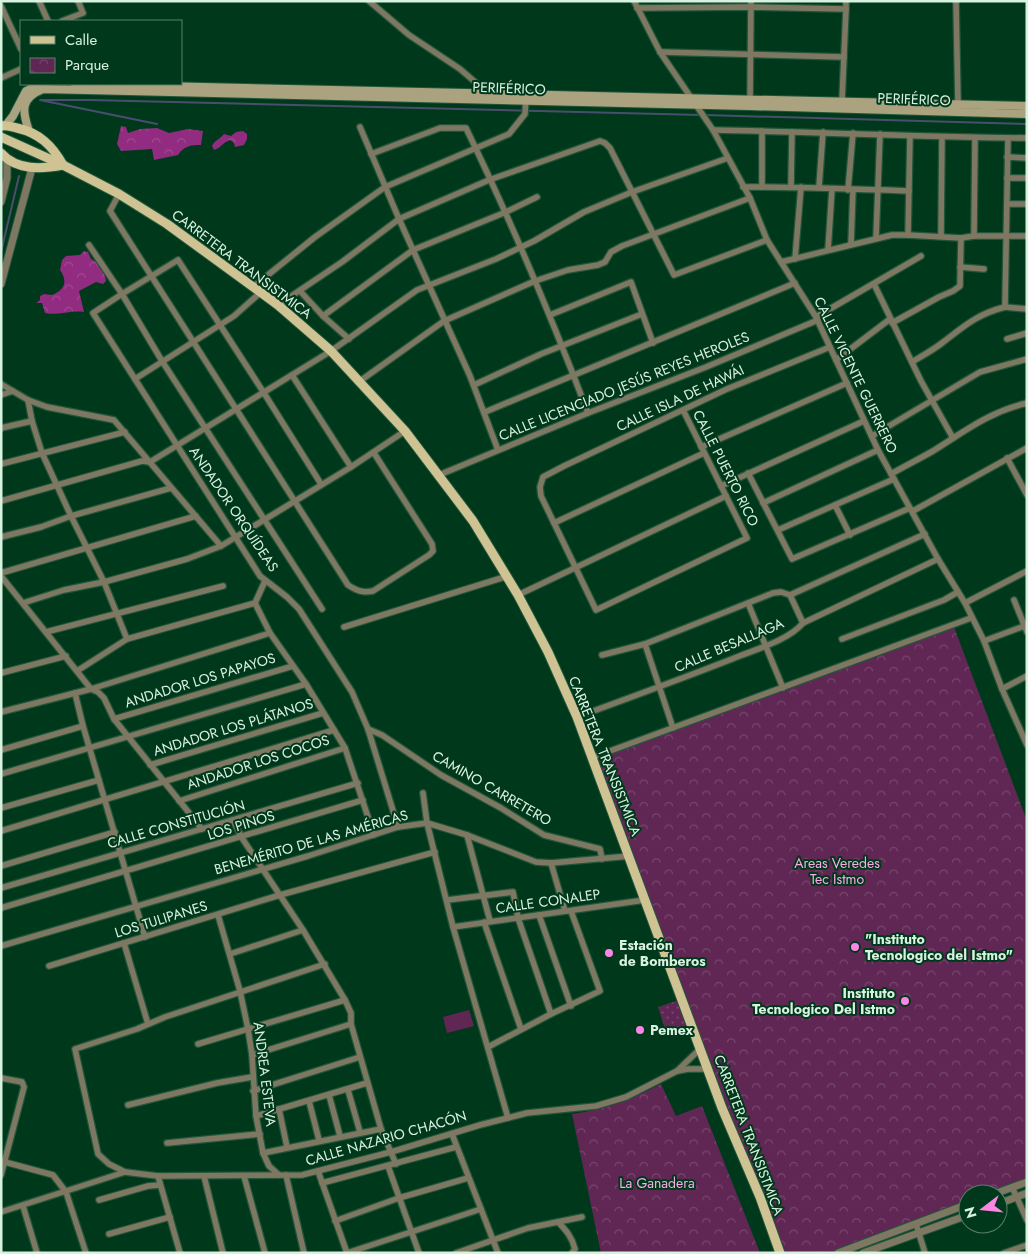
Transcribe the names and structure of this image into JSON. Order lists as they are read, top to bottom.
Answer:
{
  "streets": {
    "main road": ["PERIFÉRICO", "CARRETERA TRANSISTMICA"],
    "street": [
      "CALLE VICENTE GUERRERO",
      "CALLE LICENCIADO JESÚS REYES HEROLES",
      "CALLE ISLA DE HAWÁI",
      "CALLE PUERTO RICO",
      "ANDADOR ORQUÍDEAS",
      "CALLE BESALLAGA",
      "ANDADOR LOS PAPAYOS",
      "ANDADOR LOS PLÁTANOS",
      "ANDADOR LOS COCOS",
      "CAMINO CARRETERO",
      "CALLE CONSTITUCIÓN",
      "LOS PINOS",
      "BENEMÉRITO DE LAS AMÉRICAS",
      "CALLE CONALEP",
      "LOS TULIPANES",
      "ANDREA ESTEVA",
      "CALLE NAZARIO CHACÓN"
    ]
  },
  "crossings": [
    ["PERIFÉRICO", "CALLE VICENTE GUERRERO"],
    ["CARRETERA TRANSISTMICA", "CALLE LICENCIADO JESÚS REYES HEROLES"],
    ["CARRETERA TRANSISTMICA", "CALLE BESALLAGA"],
    ["CARRETERA TRANSISTMICA", "BENEMÉRITO DE LAS AMÉRICAS"],
    ["CARRETERA TRANSISTMICA", "CALLE CONALEP"],
    ["CARRETERA TRANSISTMICA", "CALLE NAZARIO CHACÓN"],
    ["CALLE VICENTE GUERRERO", "CALLE LICENCIADO JESÚS REYES HEROLES"],
    ["CALLE VICENTE GUERRERO", "CALLE ISLA DE HAWÁI"],
    ["CALLE ISLA DE HAWÁI", "CALLE PUERTO RICO"],
    ["ANDADOR ORQUÍDEAS", "CAMINO CARRETERO"],
    ["ANDADOR ORQUÍDEAS", "BENEMÉRITO DE LAS AMÉRICAS"],
    ["CAMINO CARRETERO", "BENEMÉRITO DE LAS AMÉRICAS"],
    ["LOS TULIPANES", "ANDREA ESTEVA"],
    ["ANDREA ESTEVA", "CALLE NAZARIO CHACÓN"]
  ],
  "parks": ["Areas Veredes Tec Istmo", "La Ganadera"],
  "places": [
    "\"Instituto Tecnologico del Istmo\"",
    "Estación de Bomberos",
    "Instituto Tecnologico Del Istmo",
    "Pemex"
  ],
  "legend": ["Calle", "Parque"],
  "north": "left"
}
